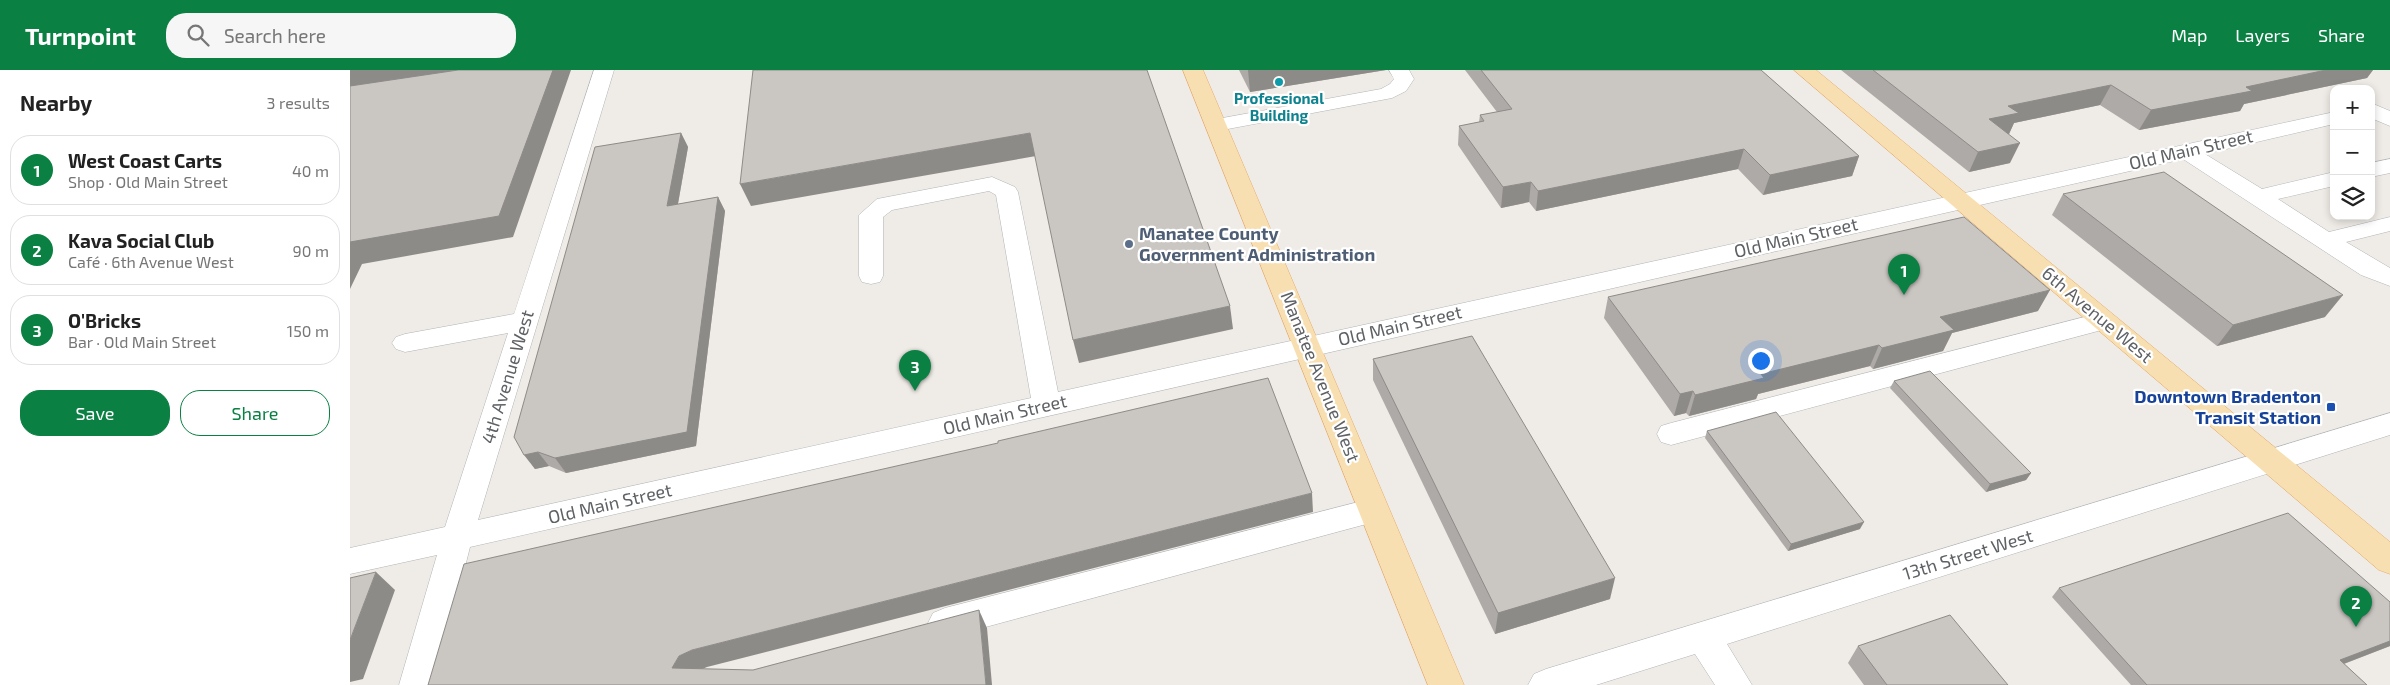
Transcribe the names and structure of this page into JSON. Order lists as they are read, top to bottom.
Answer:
{
  "streets": {
    "main road": ["6th Avenue West", "Manatee Avenue West"],
    "street": ["Old Main Street", "4th Avenue West", "13th Street West"]
  },
  "crossings": [
    ["Old Main Street", "6th Avenue West"],
    ["Old Main Street", "4th Avenue West"],
    ["Old Main Street", "Manatee Avenue West"],
    ["6th Avenue West", "13th Street West"]
  ],
  "places": {
    "other": ["Professional Building", "Manatee County Government Administration"],
    "transit": ["Downtown Bradenton Transit Station"]
  },
  "page": {
    "header": "Turnpoint",
    "search": "Search here",
    "nav": ["Map", "Layers", "Share"],
    "heading": ["Nearby", "3 results"],
    "map_buttons": ["+", "−"],
    "list": [
      {
        "mark": "1",
        "name": "West Coast Carts",
        "note": "Shop · Old Main Street",
        "value": "40 m"
      },
      {
        "mark": "2",
        "name": "Kava Social Club",
        "note": "Café · 6th Avenue West",
        "value": "90 m"
      },
      {
        "mark": "3",
        "name": "O'Bricks",
        "note": "Bar · Old Main Street",
        "value": "150 m"
      }
    ],
    "pins": ["1", "3", "2"],
    "buttons": ["Save", "Share"]
  }
}
